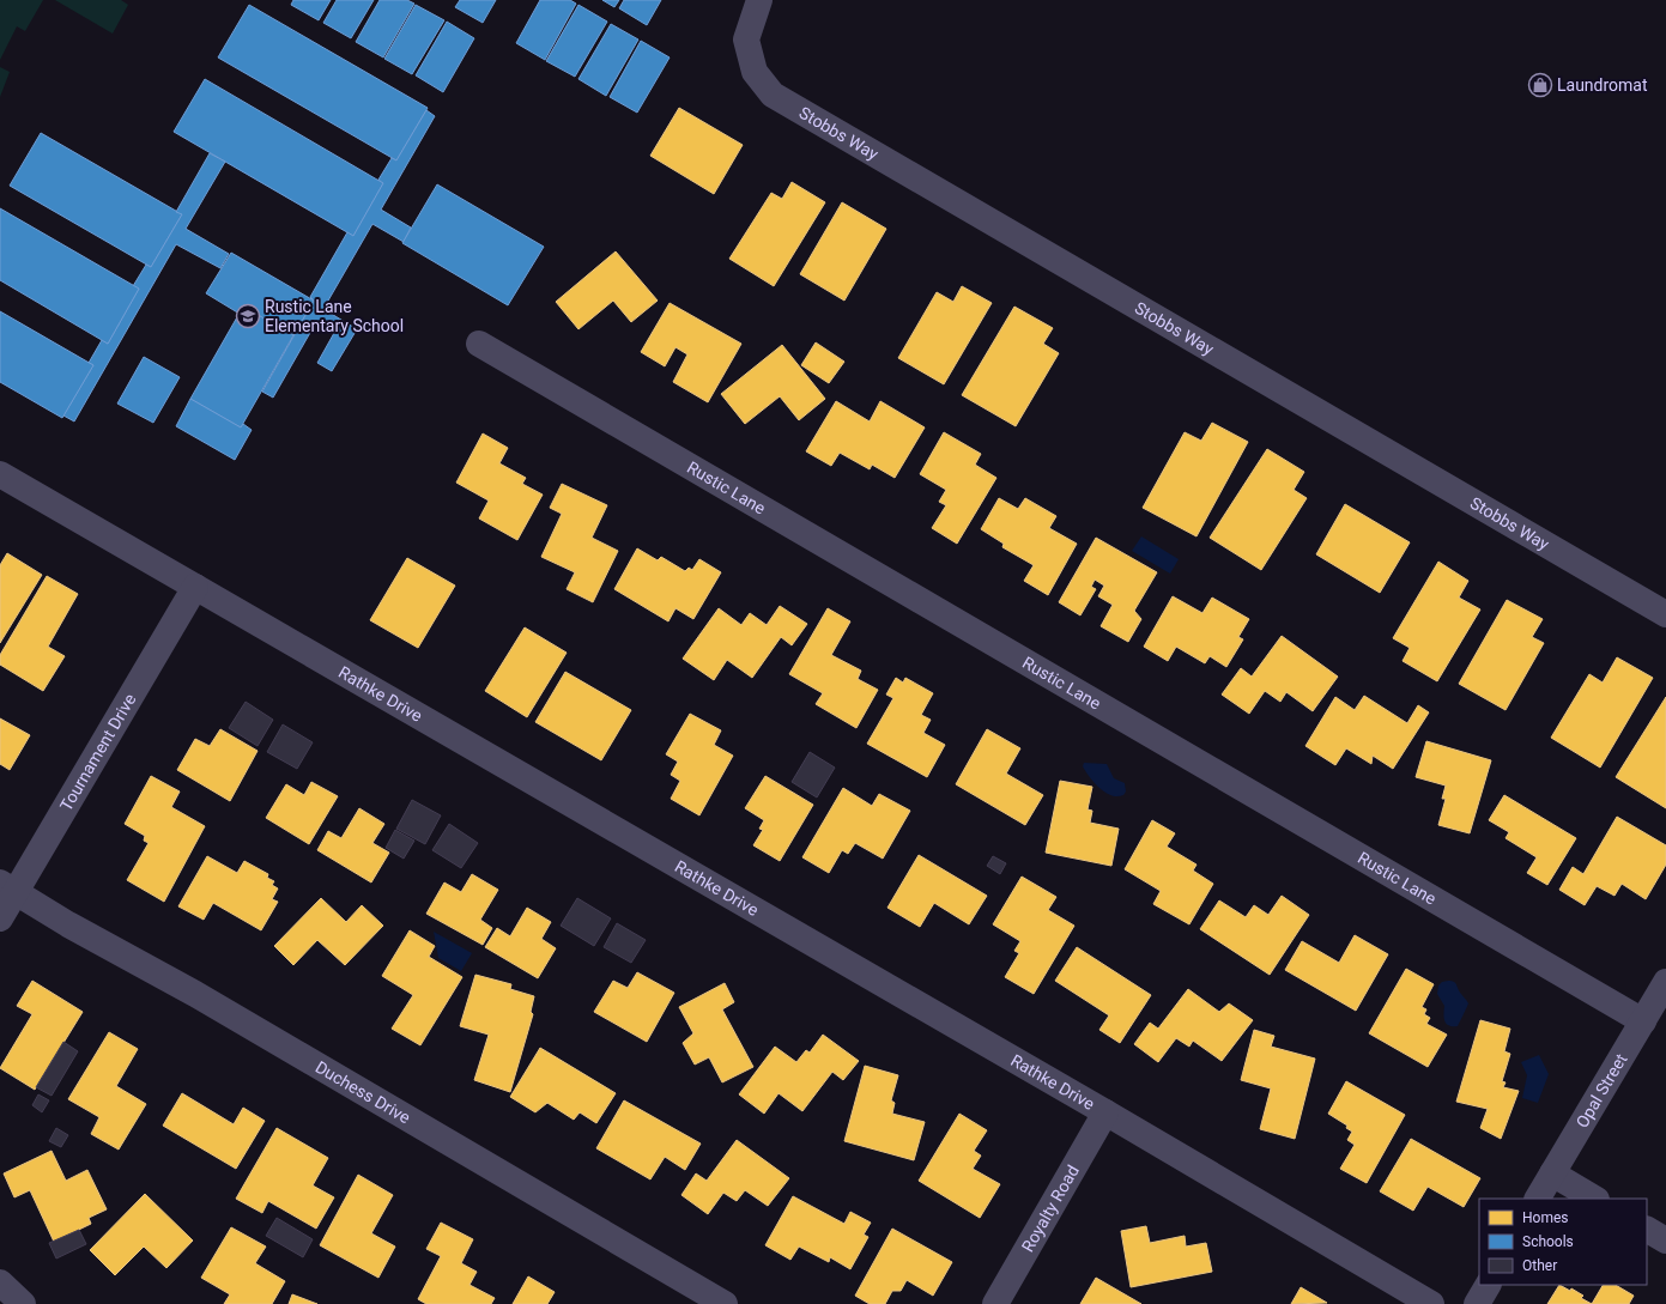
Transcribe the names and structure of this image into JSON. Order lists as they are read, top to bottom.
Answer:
{
  "streets": {
    "street": [
      "Stobbs Way",
      "Rustic Lane",
      "Rathke Drive",
      "Tournament Drive",
      "Opal Street",
      "Duchess Drive",
      "Royalty Road"
    ]
  },
  "crossings": [
    ["Rustic Lane", "Opal Street"],
    ["Rathke Drive", "Tournament Drive"],
    ["Rathke Drive", "Royalty Road"],
    ["Tournament Drive", "Duchess Drive"]
  ],
  "places": {
    "shop": ["Laundromat"],
    "school or university": ["Rustic Lane Elementary School"]
  },
  "legend": ["Homes", "Schools", "Other"]
}
